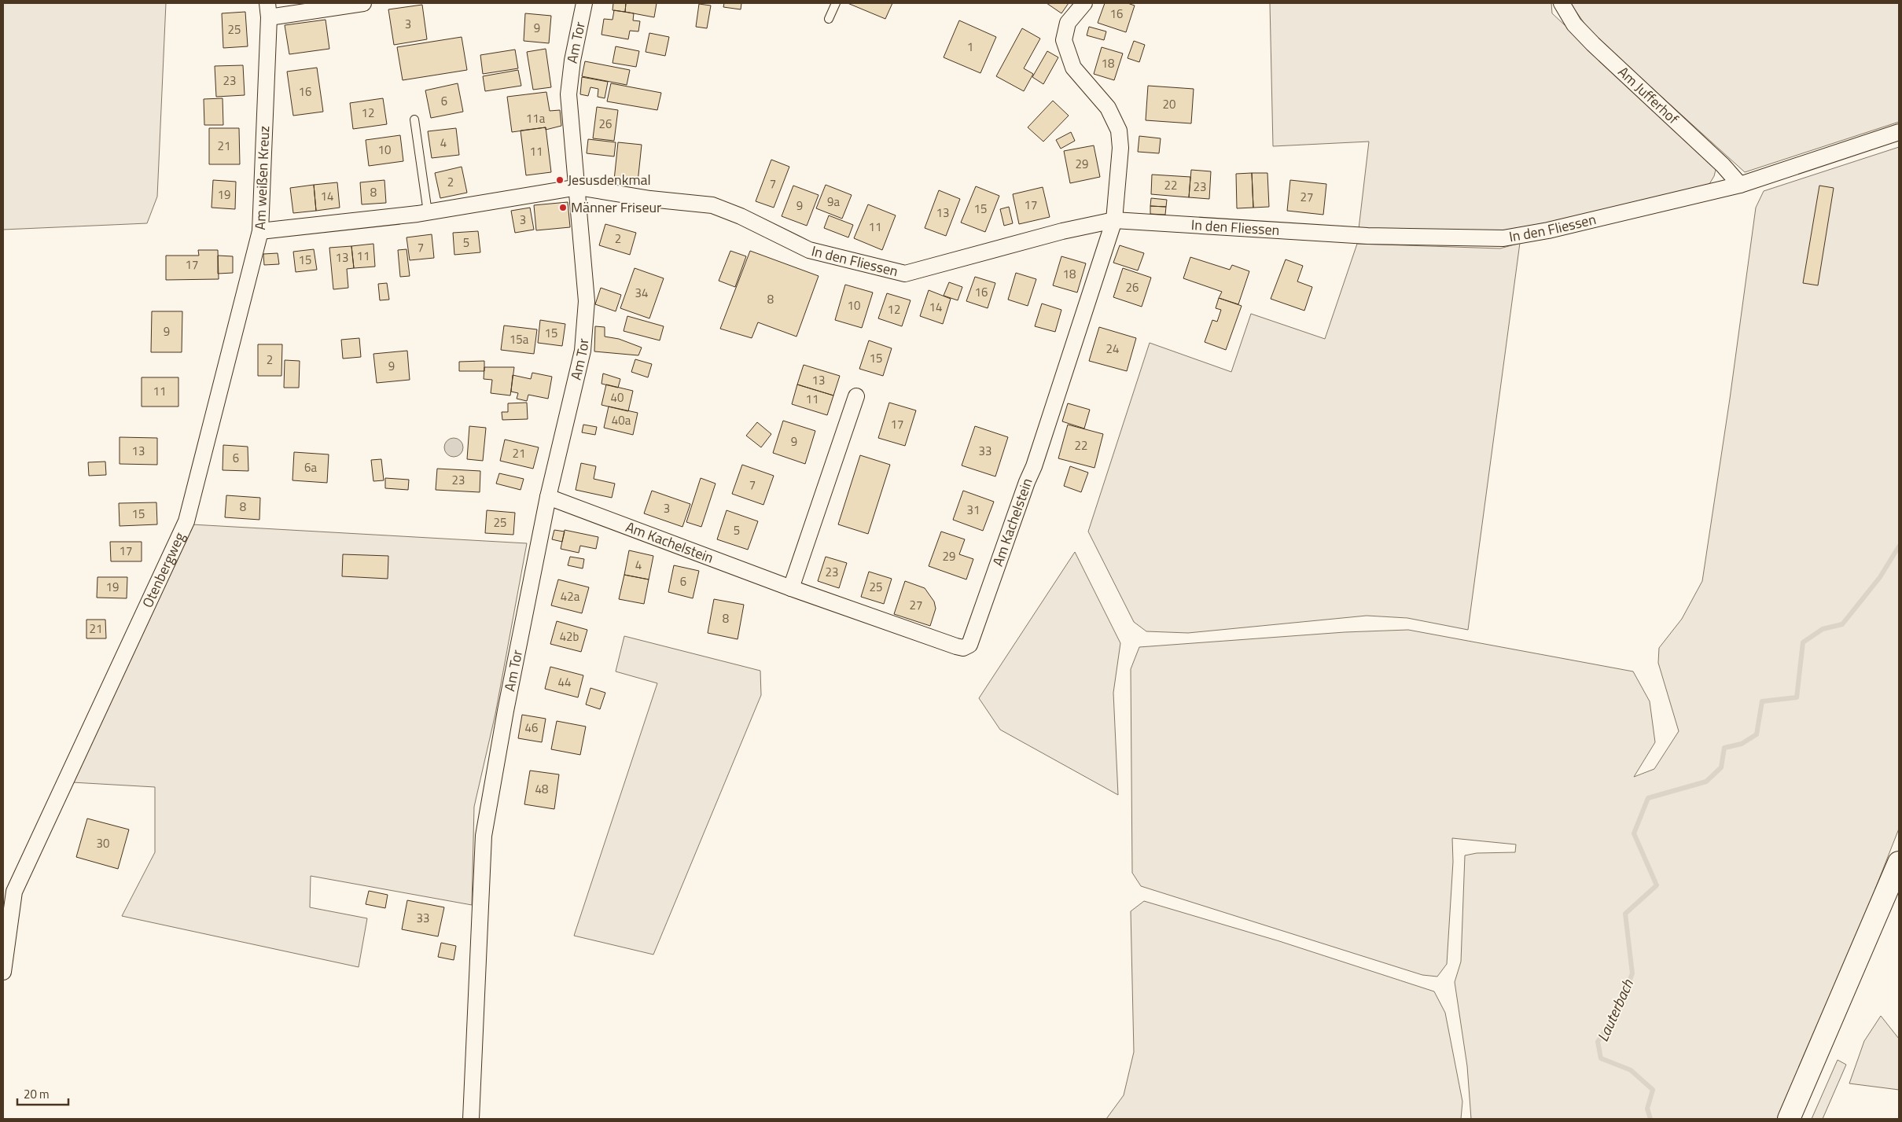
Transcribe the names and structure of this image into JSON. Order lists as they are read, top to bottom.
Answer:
{
  "streets": {
    "street": [
      "Am Tor",
      "Am Jufferhof",
      "Am weißen Kreuz",
      "In den Fliessen",
      "Am Kachelstein",
      "Otenbergweg"
    ]
  },
  "crossings": [
    ["Am Tor", "Am weißen Kreuz"],
    ["Am Tor", "In den Fliessen"],
    ["Am Tor", "Am Kachelstein"],
    ["Am Jufferhof", "In den Fliessen"],
    ["Am weißen Kreuz", "In den Fliessen"],
    ["Am weißen Kreuz", "Otenbergweg"],
    ["In den Fliessen", "Am Kachelstein"]
  ],
  "water": ["Lauterbach"],
  "places": ["Jesusdenkmal", "Männer Friseur"],
  "house_numbers": [
    "16",
    "3",
    "9",
    "25",
    "1",
    "18",
    "23",
    "16",
    "6",
    "20",
    "12",
    "11a",
    "26",
    "4",
    "21",
    "10",
    "11",
    "29",
    "2",
    "7",
    "22",
    "23",
    "8",
    "19",
    "14",
    "27",
    "9a",
    "17",
    "9",
    "15",
    "13",
    "3",
    "11",
    "2",
    "5",
    "7",
    "11",
    "13",
    "15",
    "17",
    "18",
    "26",
    "16",
    "34",
    "8",
    "10",
    "14",
    "12",
    "9",
    "15",
    "15a",
    "24",
    "15",
    "2",
    "9",
    "13",
    "11",
    "40",
    "11",
    "40a",
    "17",
    "9",
    "22",
    "13",
    "33",
    "21",
    "6",
    "6a",
    "23",
    "7",
    "8",
    "3",
    "31",
    "15",
    "25",
    "5",
    "17",
    "29",
    "4",
    "23",
    "6",
    "19",
    "25",
    "42a",
    "27",
    "8",
    "21",
    "42b",
    "44",
    "46",
    "48",
    "30",
    "33"
  ],
  "scale_bar": "20 m"
}
